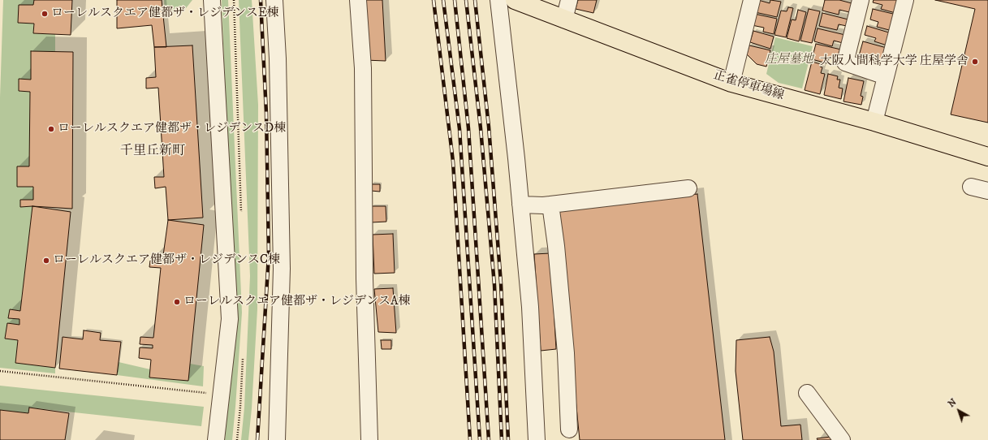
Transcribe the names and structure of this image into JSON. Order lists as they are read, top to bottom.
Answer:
{
  "streets": {
    "main road": ["正雀停車場線"]
  },
  "districts": ["千里丘新町"],
  "parks": ["庄屋墓地"],
  "places": [
    "ローレルスクエア健都ザ・レジデンスE棟",
    "大阪人間科学大学 庄屋学舎",
    "ローレルスクエア健都ザ・レジデンスD棟",
    "ローレルスクエア健都ザ・レジデンスC棟",
    "ローレルスクエア健都ザ・レジデンスA棟"
  ],
  "north": "top left"
}
